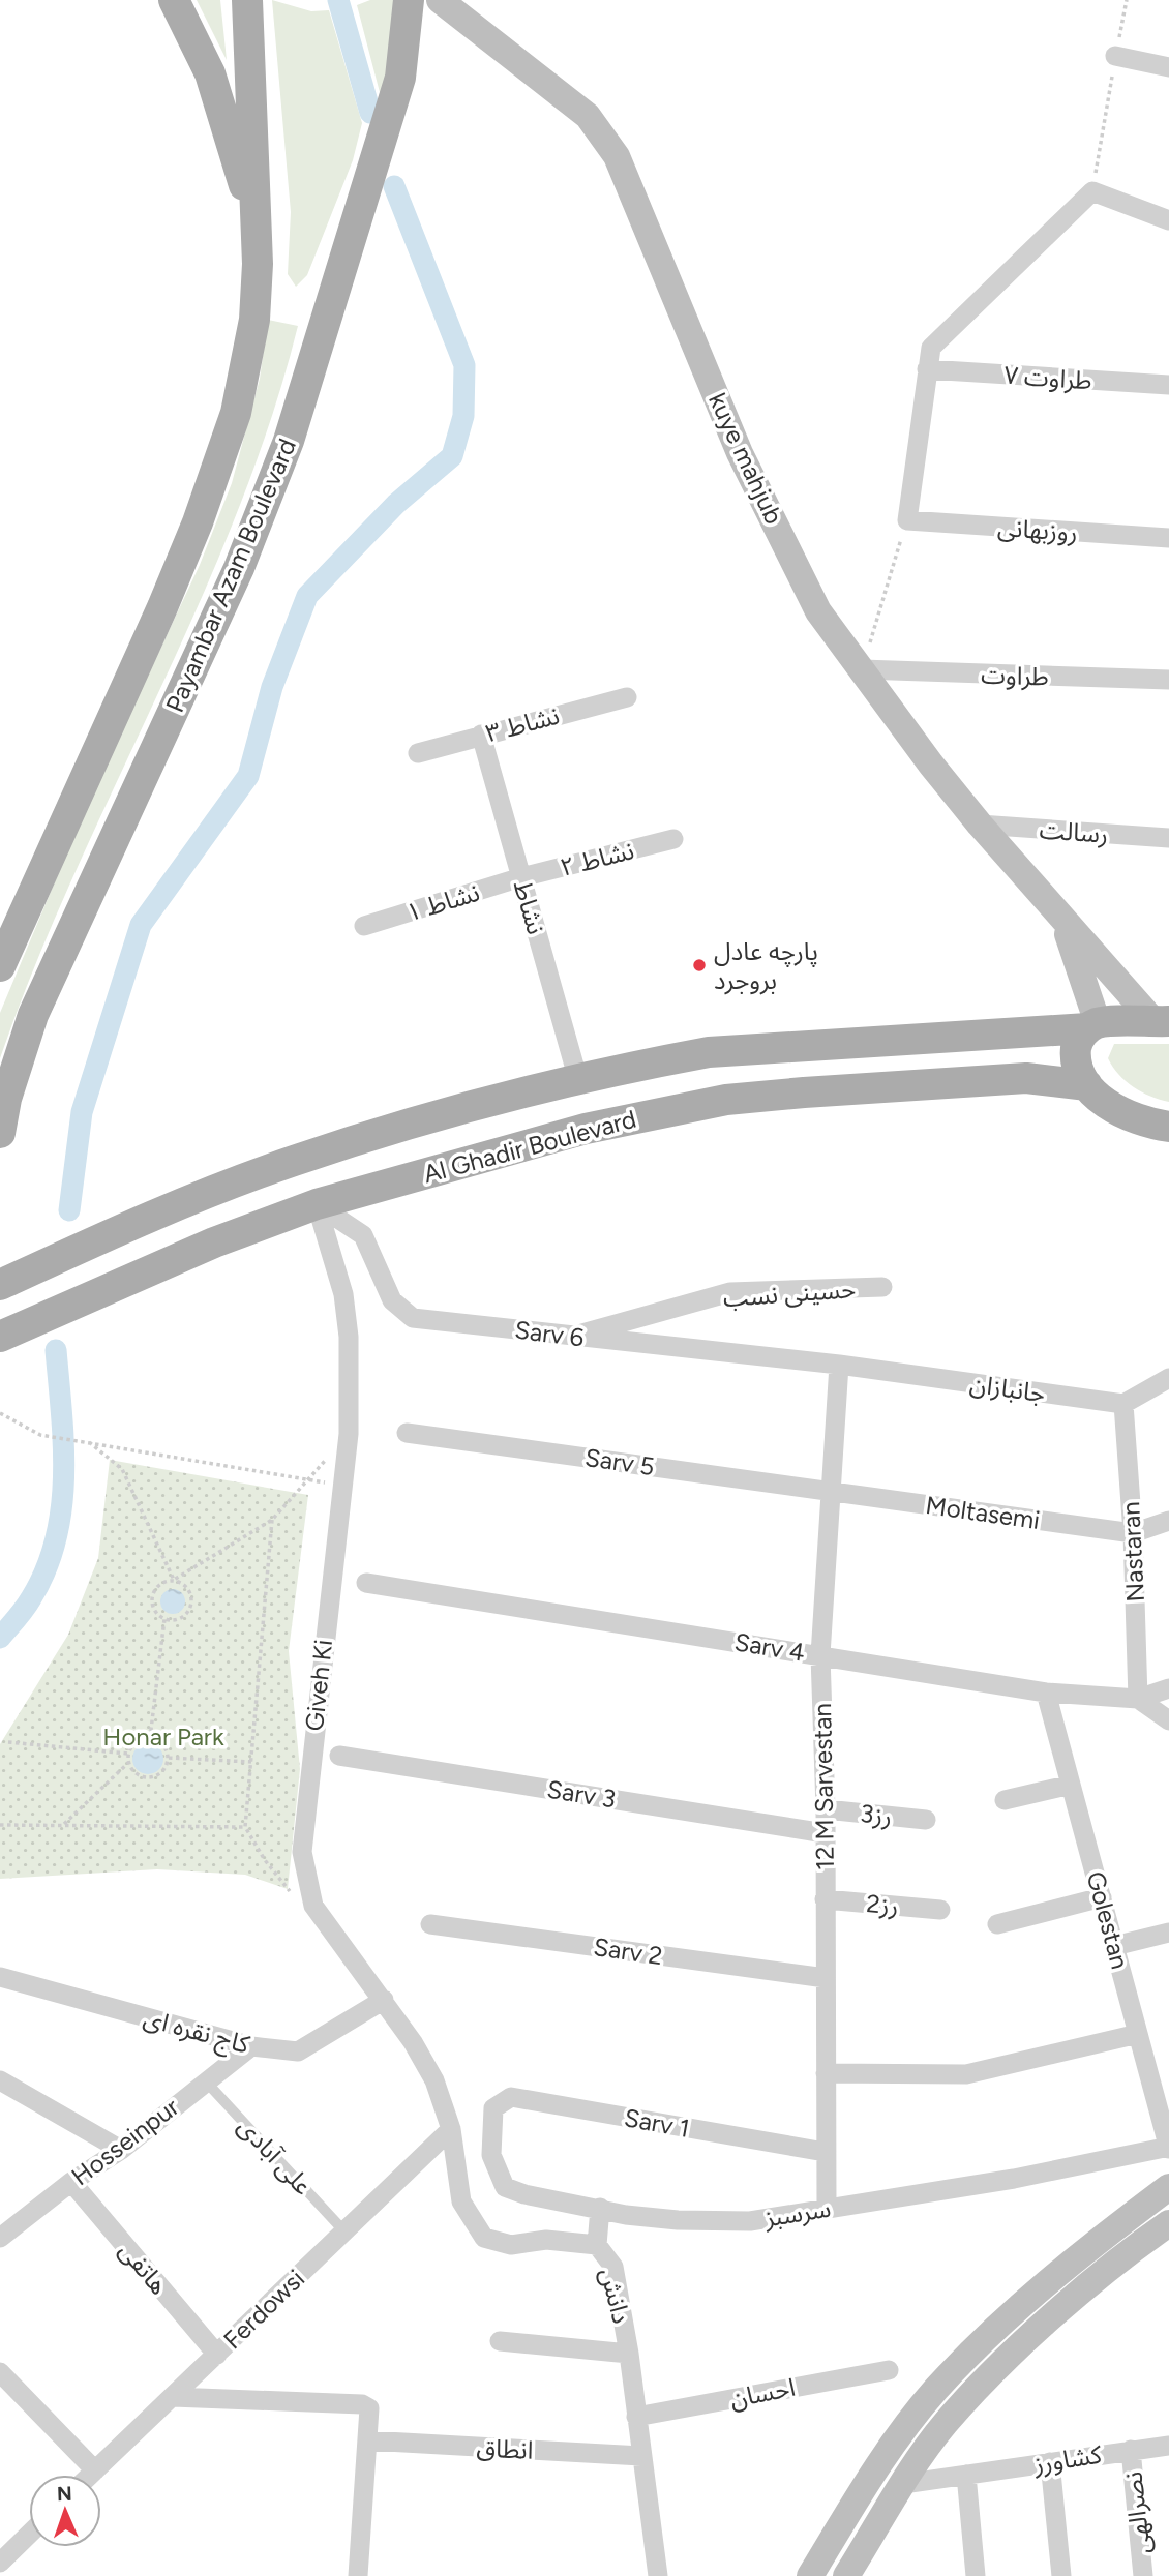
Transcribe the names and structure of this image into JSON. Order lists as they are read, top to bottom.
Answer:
{
  "streets": {
    "main road": ["Payambar Azam Boulevard", "Al Ghadir Boulevard"],
    "street": [
      "طراوت ۷",
      "kuye mahjub",
      "روزبهانی",
      "طراوت",
      "نشاط ۳",
      "رسالت",
      "نشاط ۲",
      "نشاط ۱",
      "نشاط",
      "حسینی نسب",
      "Sarv 6",
      "جانبازان",
      "Sarv 5",
      "Moltasemi",
      "Nastaran",
      "Sarv 4",
      "Giveh Ki",
      "12 M Sarvestan",
      "Sarv 3",
      "رز3",
      "رز2",
      "Golestan",
      "Sarv 2",
      "کاج نقره ای",
      "Sarv 1",
      "Hosseinpur",
      "سرسبز",
      "هاتفی",
      "دانش",
      "Ferdowsi",
      "احسان",
      "انطاق",
      "کشاورز",
      "نصرالهی"
    ],
    "lane": ["علی آبادی"]
  },
  "crossings": [
    ["kuye mahjub", "طراوت"],
    ["kuye mahjub", "رسالت"],
    ["kuye mahjub", "Al Ghadir Boulevard"],
    ["نشاط ۳", "نشاط"],
    ["نشاط ۲", "نشاط ۱"],
    ["نشاط ۲", "نشاط"],
    ["نشاط ۱", "نشاط"],
    ["نشاط", "Al Ghadir Boulevard"],
    ["Al Ghadir Boulevard", "Sarv 6"],
    ["Al Ghadir Boulevard", "Giveh Ki"],
    ["حسینی نسب", "Sarv 6"],
    ["Sarv 6", "جانبازان"],
    ["Sarv 6", "Giveh Ki"],
    ["Sarv 6", "12 M Sarvestan"],
    ["جانبازان", "Nastaran"],
    ["جانبازان", "12 M Sarvestan"],
    ["Sarv 5", "Moltasemi"],
    ["Sarv 5", "12 M Sarvestan"],
    ["Moltasemi", "Nastaran"],
    ["Moltasemi", "12 M Sarvestan"],
    ["Nastaran", "Sarv 4"],
    ["Sarv 4", "12 M Sarvestan"],
    ["Sarv 4", "Golestan"],
    ["Giveh Ki", "کاج نقره ای"],
    ["Giveh Ki", "دانش"],
    ["Giveh Ki", "Ferdowsi"],
    ["12 M Sarvestan", "Sarv 3"],
    ["12 M Sarvestan", "رز3"],
    ["12 M Sarvestan", "رز2"],
    ["12 M Sarvestan", "Sarv 2"],
    ["12 M Sarvestan", "Sarv 1"],
    ["12 M Sarvestan", "سرسبز"],
    ["Golestan", "سرسبز"],
    ["کاج نقره ای", "Hosseinpur"],
    ["Sarv 1", "سرسبز"],
    ["Hosseinpur", "علی آبادی"],
    ["Hosseinpur", "هاتفی"],
    ["علی آبادی", "Ferdowsi"],
    ["هاتفی", "Ferdowsi"],
    ["دانش", "Ferdowsi"],
    ["دانش", "احسان"],
    ["دانش", "انطاق"],
    ["کشاورز", "نصرالهی"]
  ],
  "parks": ["Honar Park"],
  "places": ["پارچه عادل بروجرد"],
  "north": "top"
}
